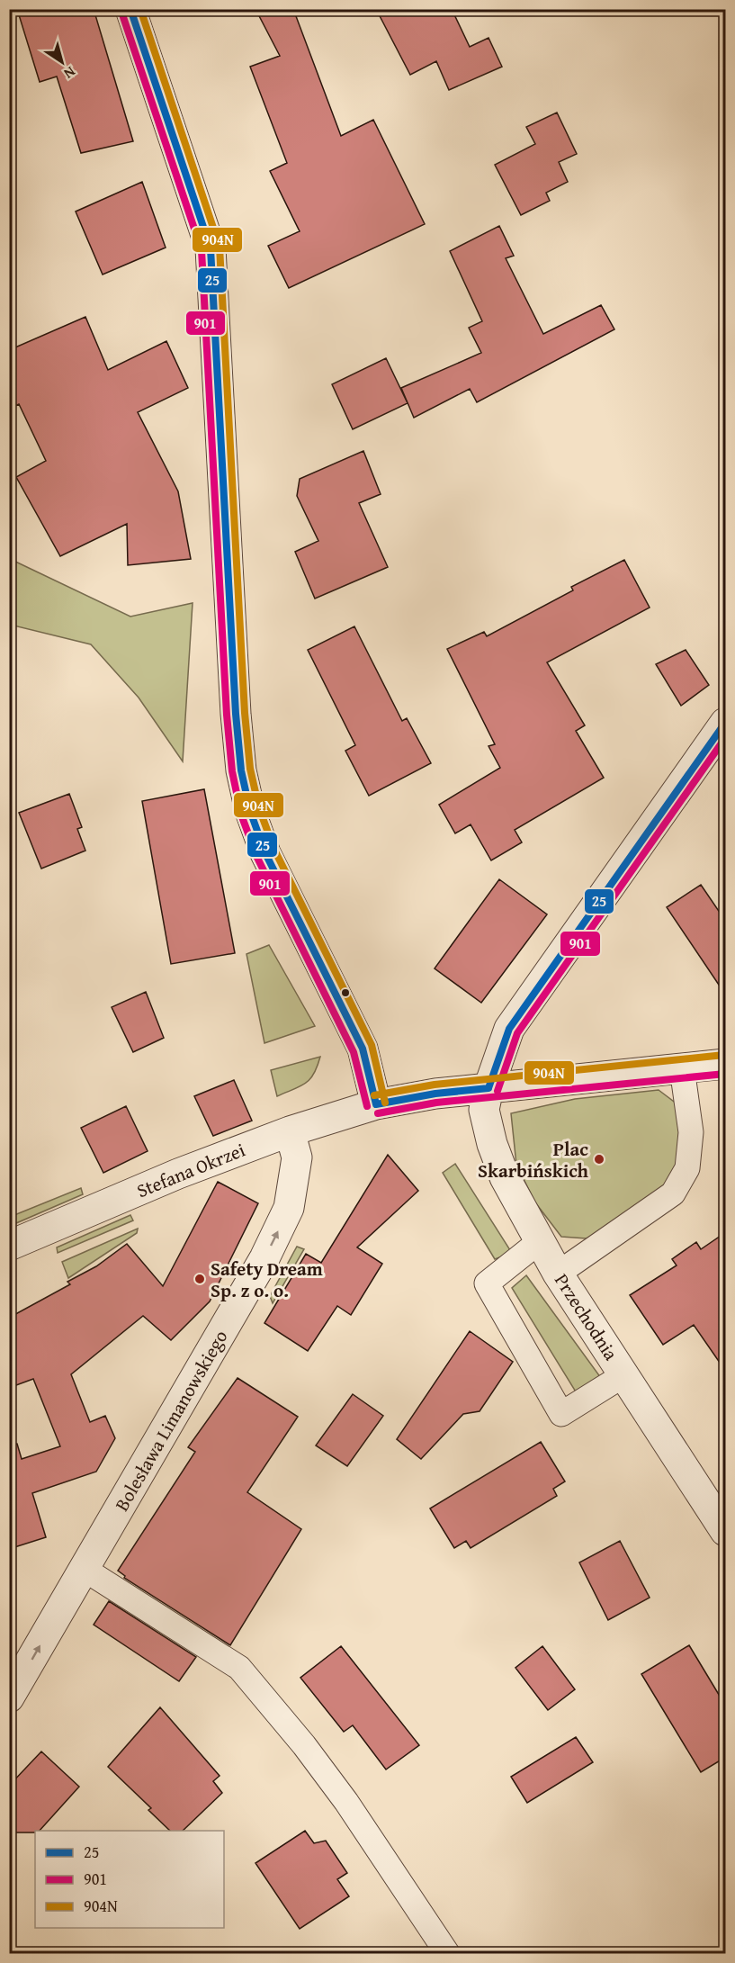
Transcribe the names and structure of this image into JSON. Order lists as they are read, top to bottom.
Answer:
{
  "streets": {
    "street": ["Stefana Okrzei", "Przechodnia", "Bolesława Limanowskiego"]
  },
  "crossings": [
    ["Stefana Okrzei", "Przechodnia"],
    ["Stefana Okrzei", "Bolesława Limanowskiego"]
  ],
  "one_way": ["Bolesława Limanowskiego"],
  "places": ["Plac Skarbińskich", "Safety Dream Sp. z o. o."],
  "lines": ["transit line 25", "transit line 904N", "transit line 901"],
  "legend": ["25", "901", "904N"],
  "north": "bottom right"
}
